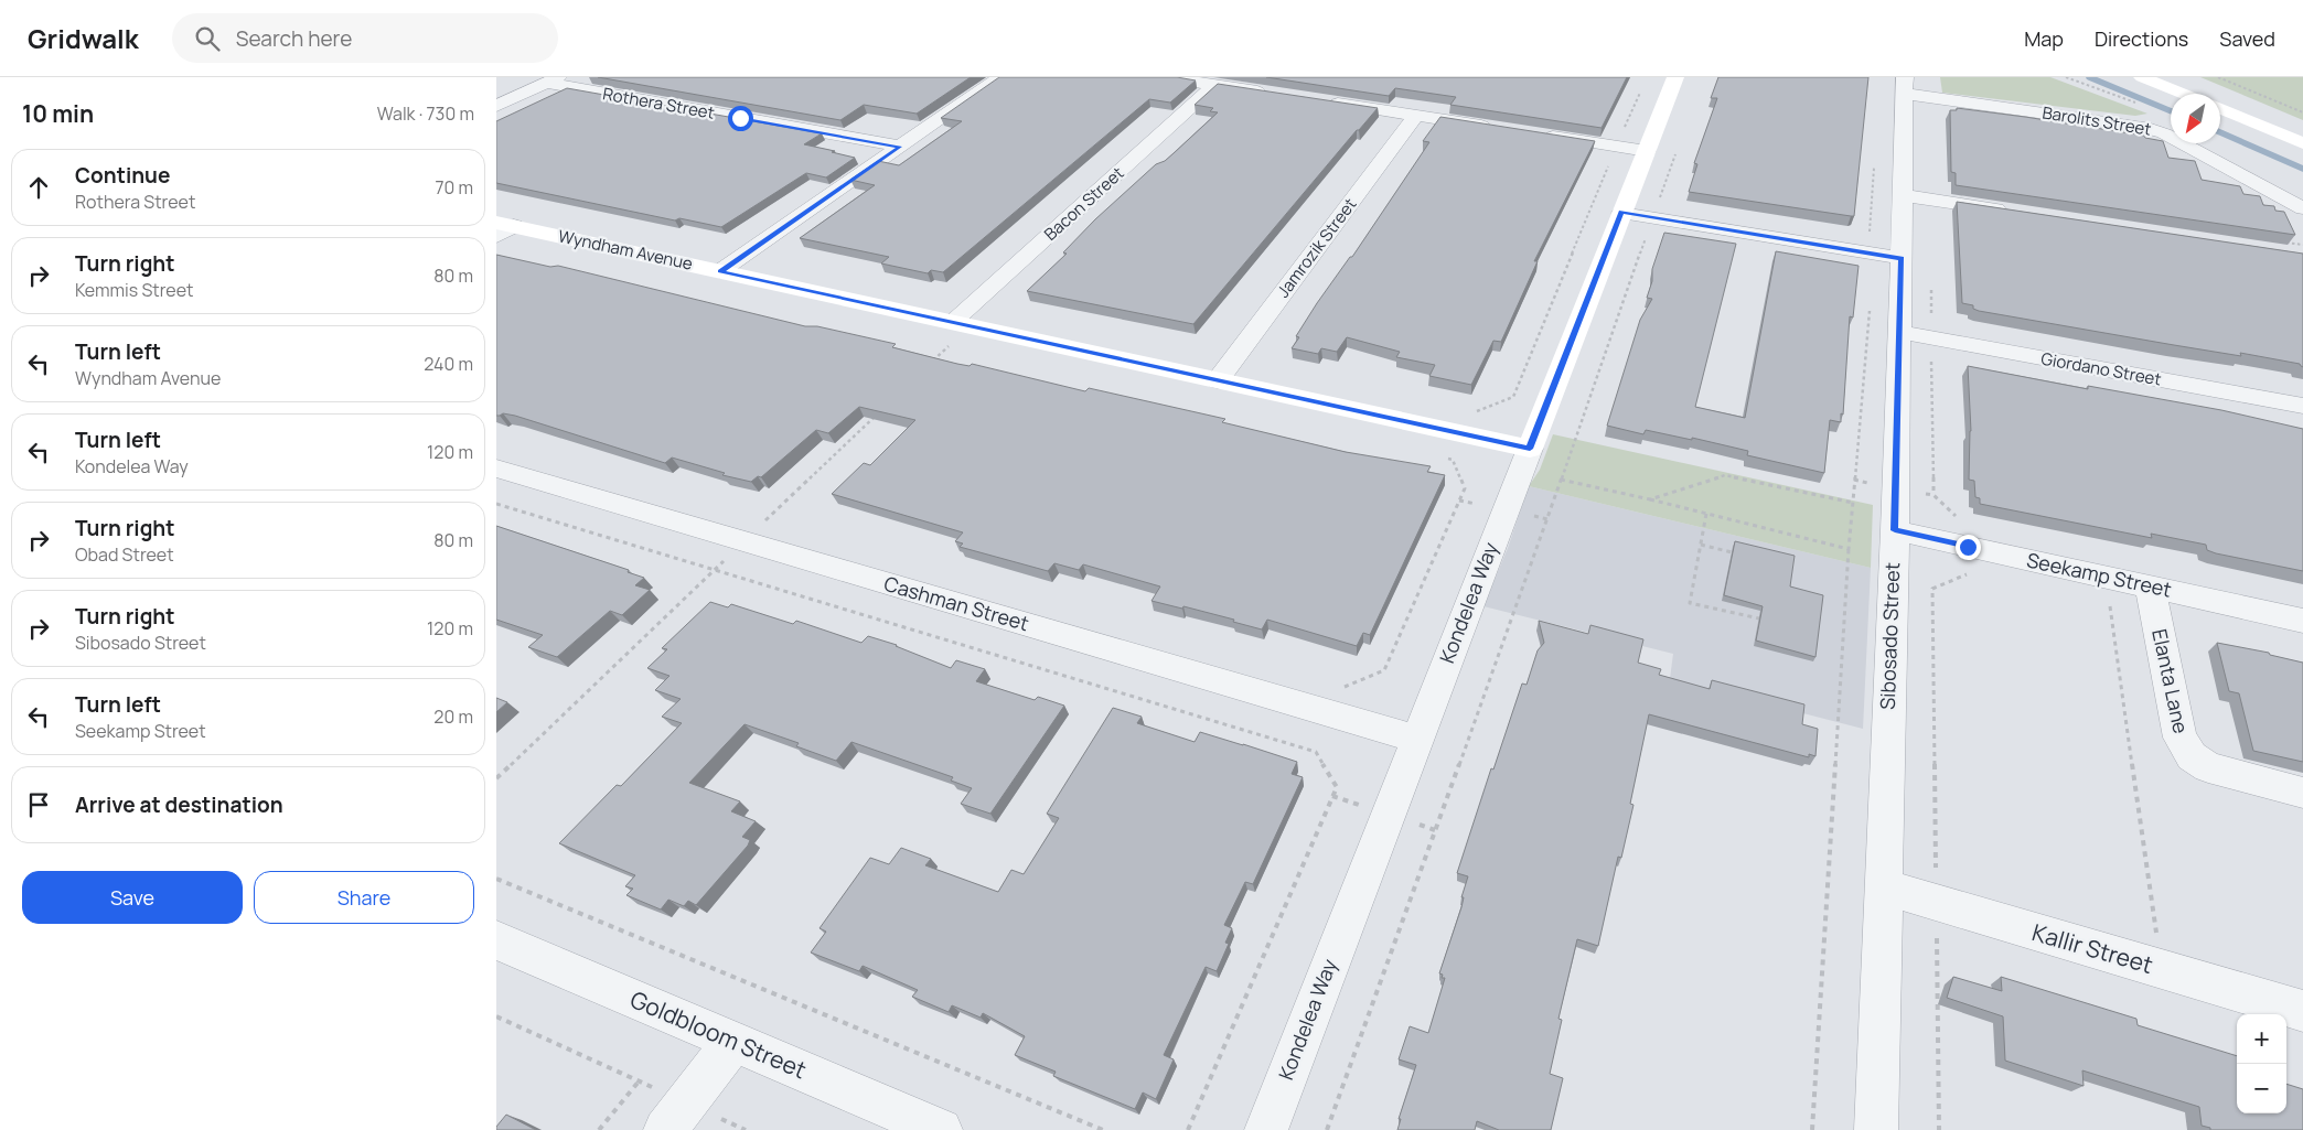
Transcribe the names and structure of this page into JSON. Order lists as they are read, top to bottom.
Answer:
{
  "streets": {
    "street": [
      "Rothera Street",
      "Barolits Street",
      "Bacon Street",
      "Jamrozik Street",
      "Wyndham Avenue",
      "Giordano Street",
      "Seekamp Street",
      "Kondelea Way",
      "Cashman Street",
      "Sibosado Street",
      "Elanta Lane",
      "Kallir Street",
      "Goldbloom Street"
    ]
  },
  "crossings": [
    ["Barolits Street", "Sibosado Street"],
    ["Bacon Street", "Wyndham Avenue"],
    ["Jamrozik Street", "Wyndham Avenue"],
    ["Wyndham Avenue", "Kondelea Way"],
    ["Giordano Street", "Sibosado Street"],
    ["Seekamp Street", "Sibosado Street"],
    ["Seekamp Street", "Elanta Lane"],
    ["Kondelea Way", "Cashman Street"],
    ["Sibosado Street", "Kallir Street"]
  ],
  "north": "bottom left",
  "page": {
    "header": "Gridwalk",
    "search": "Search here",
    "nav": ["Map", "Directions", "Saved"],
    "heading": ["10 min", "Walk · 730 m"],
    "list": [
      ["Continue", "Rothera Street", "70 m"],
      ["Turn right", "Kemmis Street", "80 m"],
      ["Turn left", "Wyndham Avenue", "240 m"],
      ["Turn left", "Kondelea Way", "120 m"],
      ["Turn right", "Obad Street", "80 m"],
      ["Turn right", "Sibosado Street", "120 m"],
      ["Turn left", "Seekamp Street", "20 m"],
      "Arrive at destination"
    ],
    "buttons": ["Save", "Share"],
    "map_buttons": ["+", "−"]
  }
}
